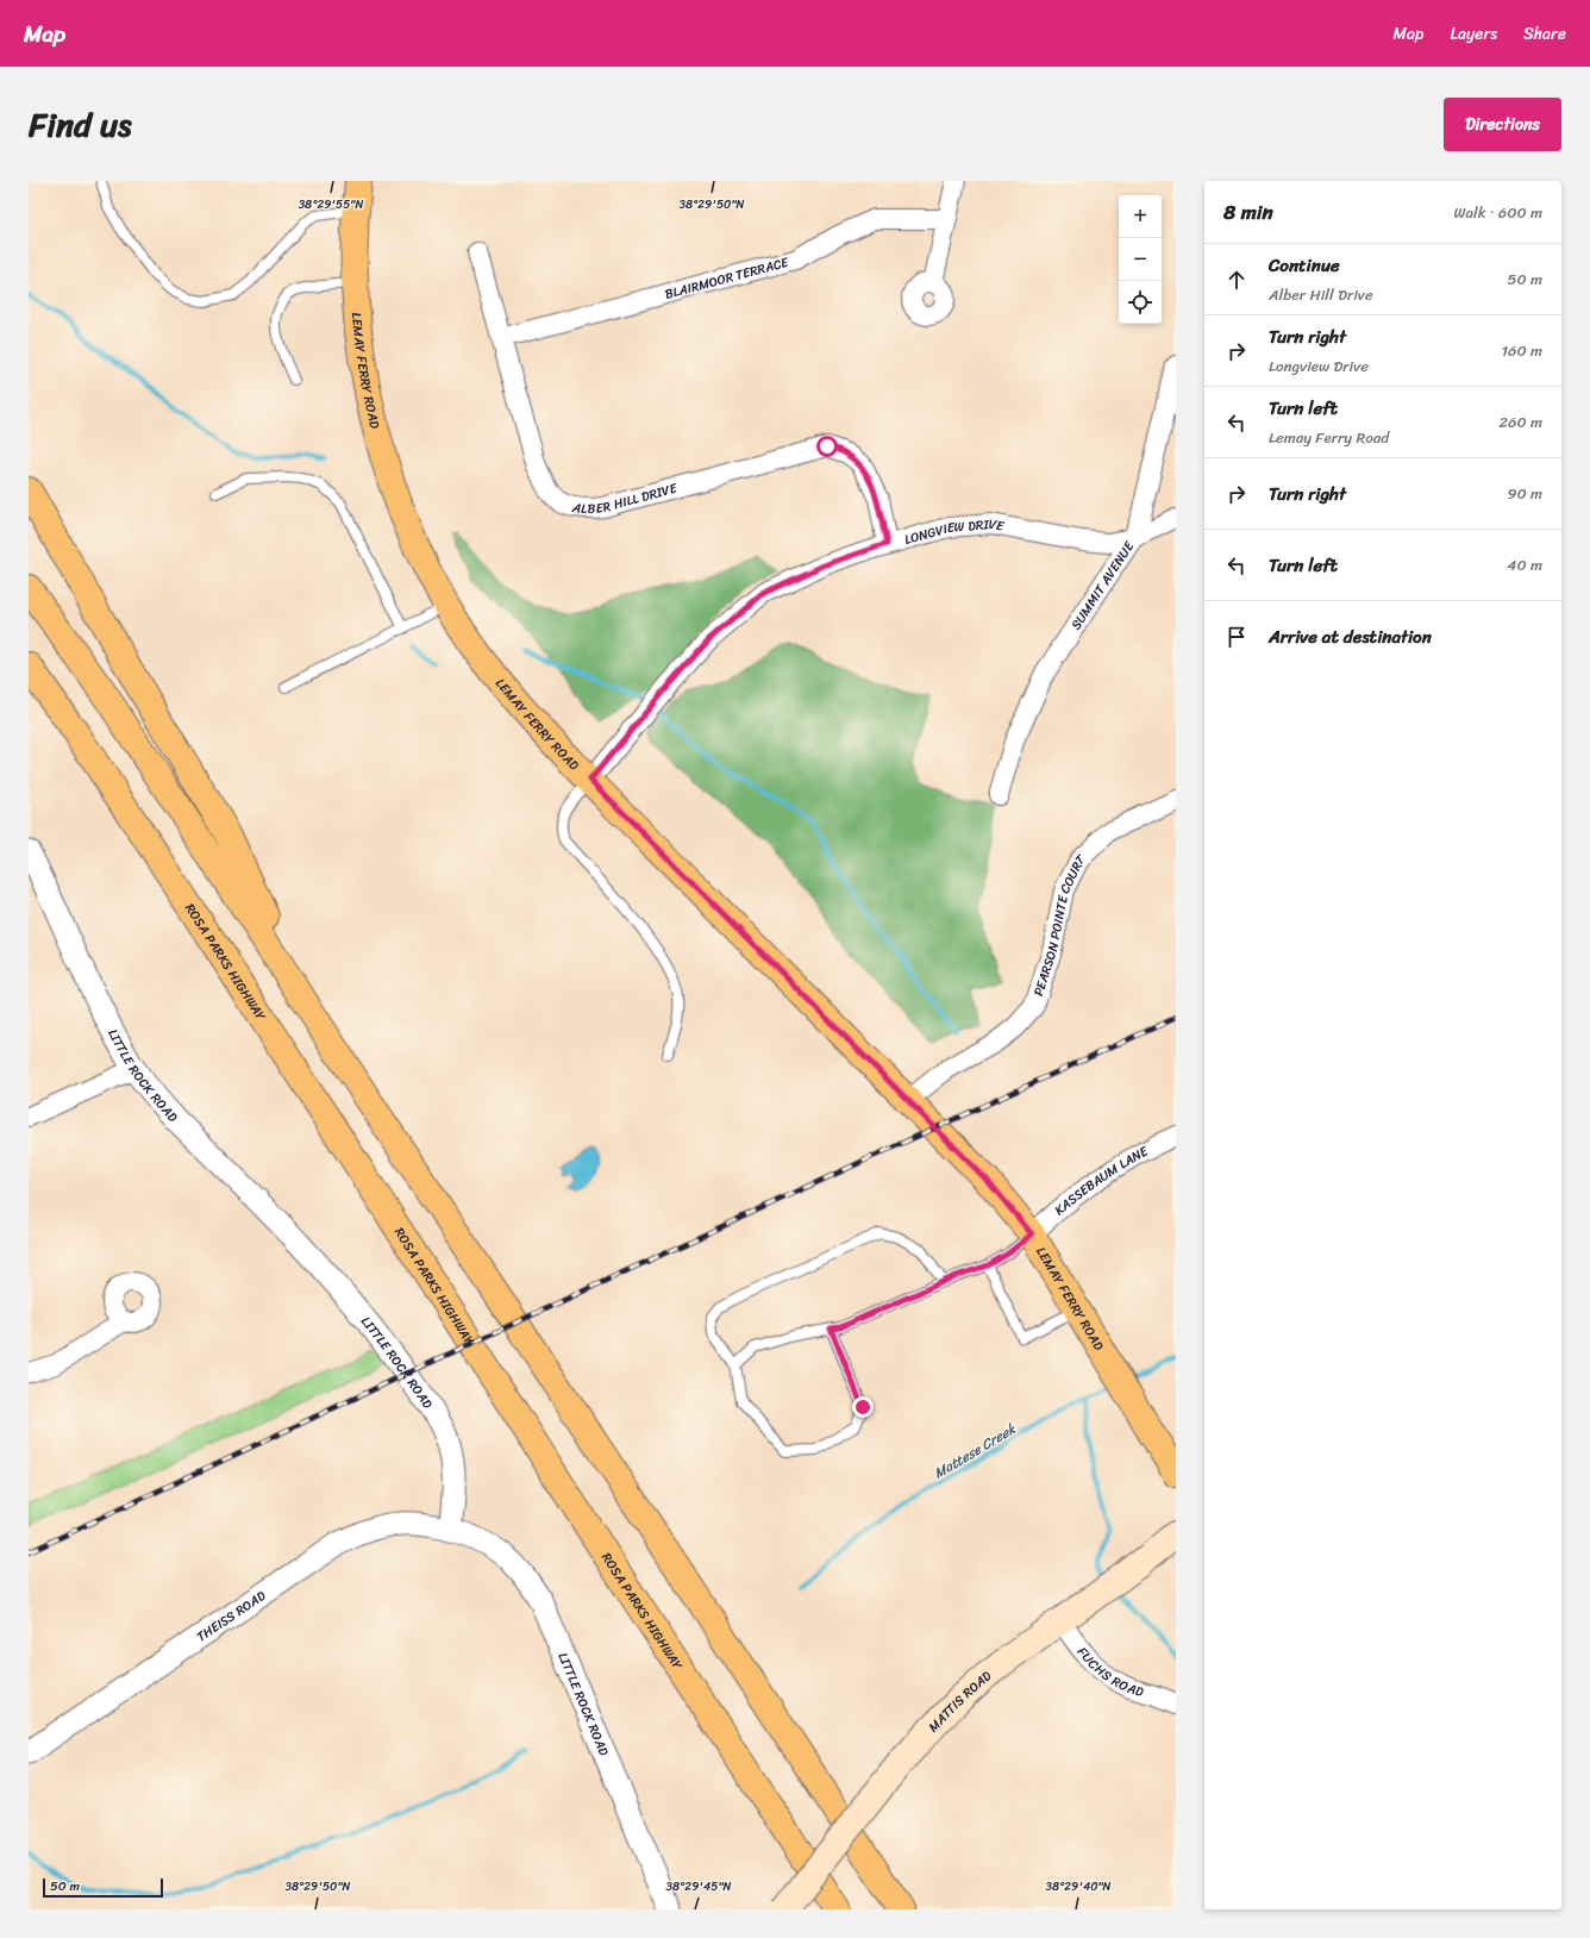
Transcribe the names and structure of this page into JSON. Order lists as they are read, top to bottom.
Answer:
{
  "streets": {
    "main road": ["LEMAY FERRY ROAD", "ROSA PARKS HIGHWAY", "MATTIS ROAD"],
    "street": [
      "BLAIRMOOR TERRACE",
      "ALBER HILL DRIVE",
      "LONGVIEW DRIVE",
      "SUMMIT AVENUE",
      "PEARSON POINTE COURT",
      "LITTLE ROCK ROAD",
      "KASSEBAUM LANE",
      "THEISS ROAD",
      "FUCHS ROAD"
    ]
  },
  "crossings": [
    ["BLAIRMOOR TERRACE", "ALBER HILL DRIVE"],
    ["LEMAY FERRY ROAD", "LONGVIEW DRIVE"],
    ["LEMAY FERRY ROAD", "PEARSON POINTE COURT"],
    ["LEMAY FERRY ROAD", "KASSEBAUM LANE"],
    ["ALBER HILL DRIVE", "LONGVIEW DRIVE"],
    ["LONGVIEW DRIVE", "SUMMIT AVENUE"],
    ["LITTLE ROCK ROAD", "THEISS ROAD"],
    ["FUCHS ROAD", "MATTIS ROAD"]
  ],
  "water": ["Mattese Creek"],
  "scale_bar": "50 m",
  "page": {
    "header": "Map",
    "nav": ["Map", "Layers", "Share"],
    "title": "Find us",
    "buttons": "Directions",
    "heading": ["8 min", "Walk · 600 m"],
    "map_buttons": ["+", "−"],
    "list": [
      ["Continue", "Alber Hill Drive", "50 m"],
      ["Turn right", "Longview Drive", "160 m"],
      ["Turn left", "Lemay Ferry Road", "260 m"],
      ["Turn right", "90 m"],
      ["Turn left", "40 m"],
      "Arrive at destination"
    ],
    "scale": "50 m"
  },
  "coordinates": [
    "38°29'55\"N",
    "38°29'50\"N",
    "38°29'45\"N",
    "38°29'40\"N"
  ]
}
